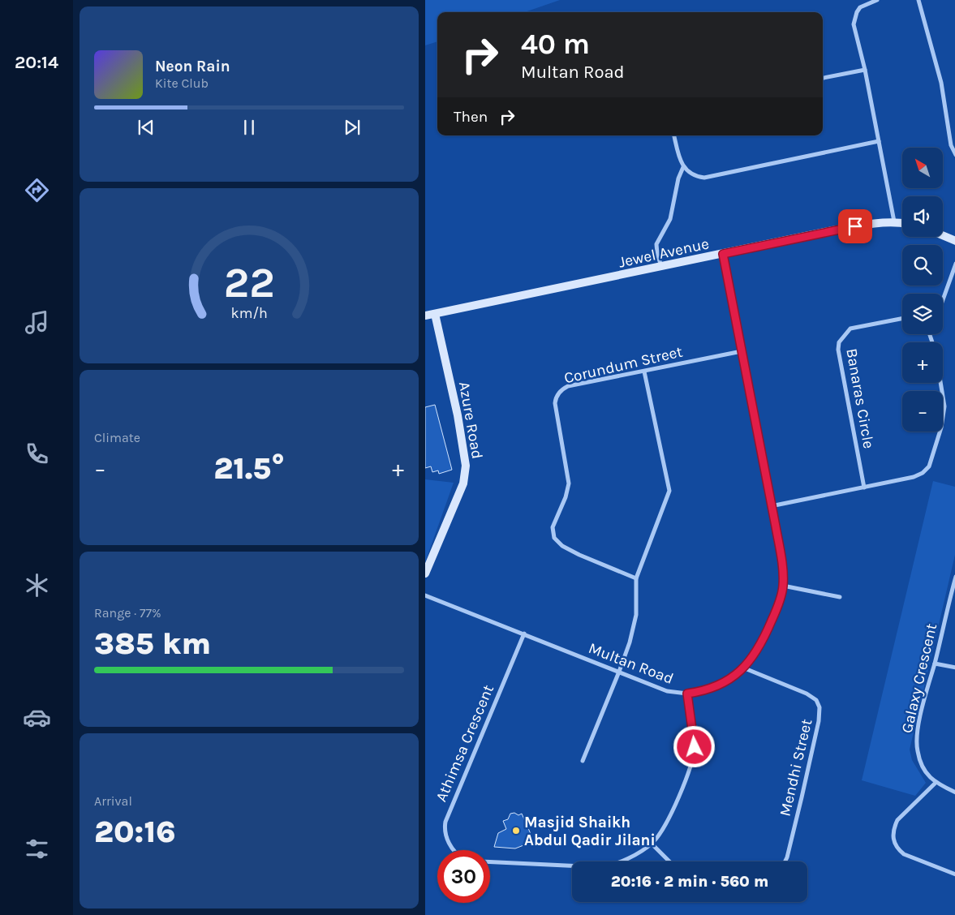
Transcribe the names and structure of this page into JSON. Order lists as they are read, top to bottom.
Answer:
{
  "streets": {
    "street": [
      "Jewel Avenue",
      "Corundum Street",
      "Banaras Circle",
      "Azure Road",
      "Multan Road",
      "Galaxy Crescent",
      "Athimsa Crescent",
      "Mendhi Street"
    ]
  },
  "crossings": [
    ["Jewel Avenue", "Azure Road"],
    ["Jewel Avenue", "Multan Road"],
    ["Corundum Street", "Multan Road"],
    ["Multan Road", "Athimsa Crescent"],
    ["Multan Road", "Mendhi Street"]
  ],
  "places": ["Masjid Shaikh Abdul Qadir Jilani"],
  "north": "top left",
  "page": {
    "tabs": "20:14",
    "turn": ["40 m", "Multan Road"],
    "song": ["Neon Rain", "Kite Club"],
    "then": "Then",
    "map_buttons": ["+", "−"],
    "tile": [
      "Climate",
      ["Range · 77%", "385 km"],
      ["Arrival", "20:16"]
    ],
    "heat": ["−", "21.5°", "+"],
    "limit": "30",
    "trip": "20:16 · 2 min · 560 m",
    "gauge": ["22", "km/h"]
  }
}
